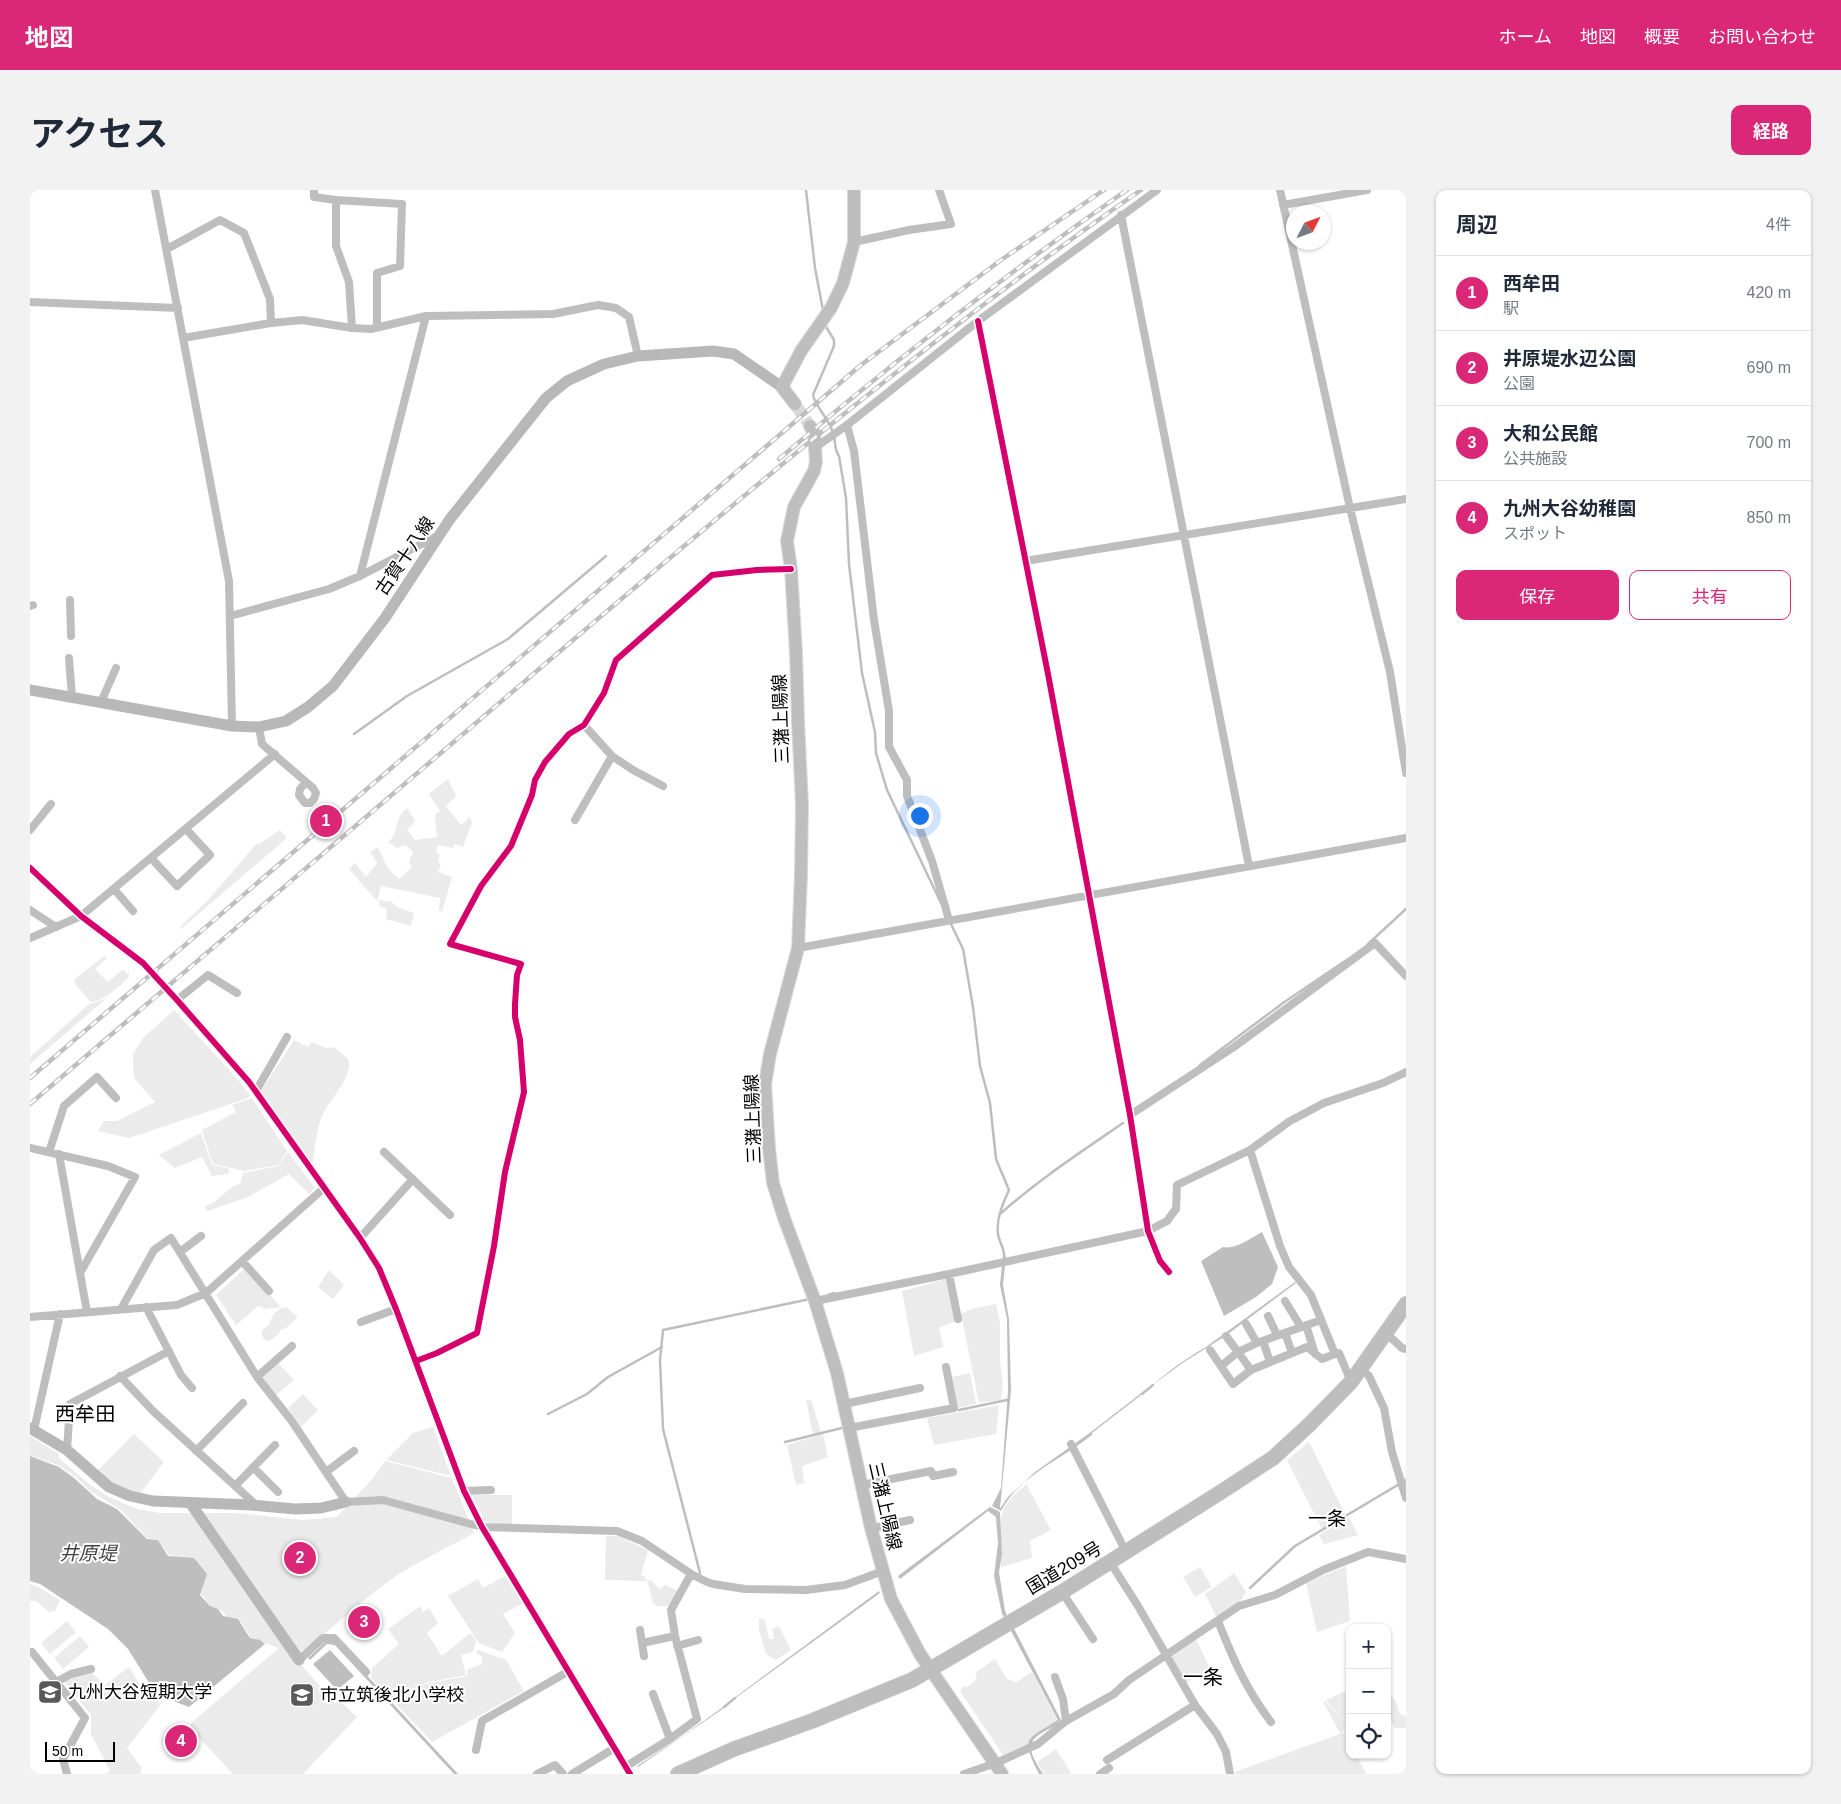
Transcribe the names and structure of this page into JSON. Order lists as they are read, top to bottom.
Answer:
{
  "streets": {
    "highway": ["国道209号"],
    "main road": ["古賀十八線", "三潴上陽線"]
  },
  "crossings": [
    ["三潴上陽線", "国道209号"]
  ],
  "districts": ["西牟田", "一条", "一条"],
  "water": ["井原堤"],
  "places": {
    "school or university": ["九州大谷短期大学", "市立筑後北小学校"]
  },
  "scale_bar": "50 m",
  "north": "top right",
  "page": {
    "header": "地図",
    "nav": [
      "ホーム",
      "地図",
      "概要",
      "お問い合わせ"
    ],
    "title": "アクセス",
    "buttons": [
      "経路",
      ["保存", "共有"]
    ],
    "heading": ["周辺", "4件"],
    "list": [
      {
        "mark": "1",
        "name": "西牟田",
        "note": "駅",
        "value": "420 m"
      },
      {
        "mark": "2",
        "name": "井原堤水辺公園",
        "note": "公園",
        "value": "690 m"
      },
      {
        "mark": "3",
        "name": "大和公民館",
        "note": "公共施設",
        "value": "700 m"
      },
      {
        "mark": "4",
        "name": "九州大谷幼稚園",
        "note": "スポット",
        "value": "850 m"
      }
    ],
    "pins": [
      "1",
      "2",
      "3",
      "4"
    ],
    "map_buttons": ["+", "−"],
    "scale": "50 m"
  }
}
